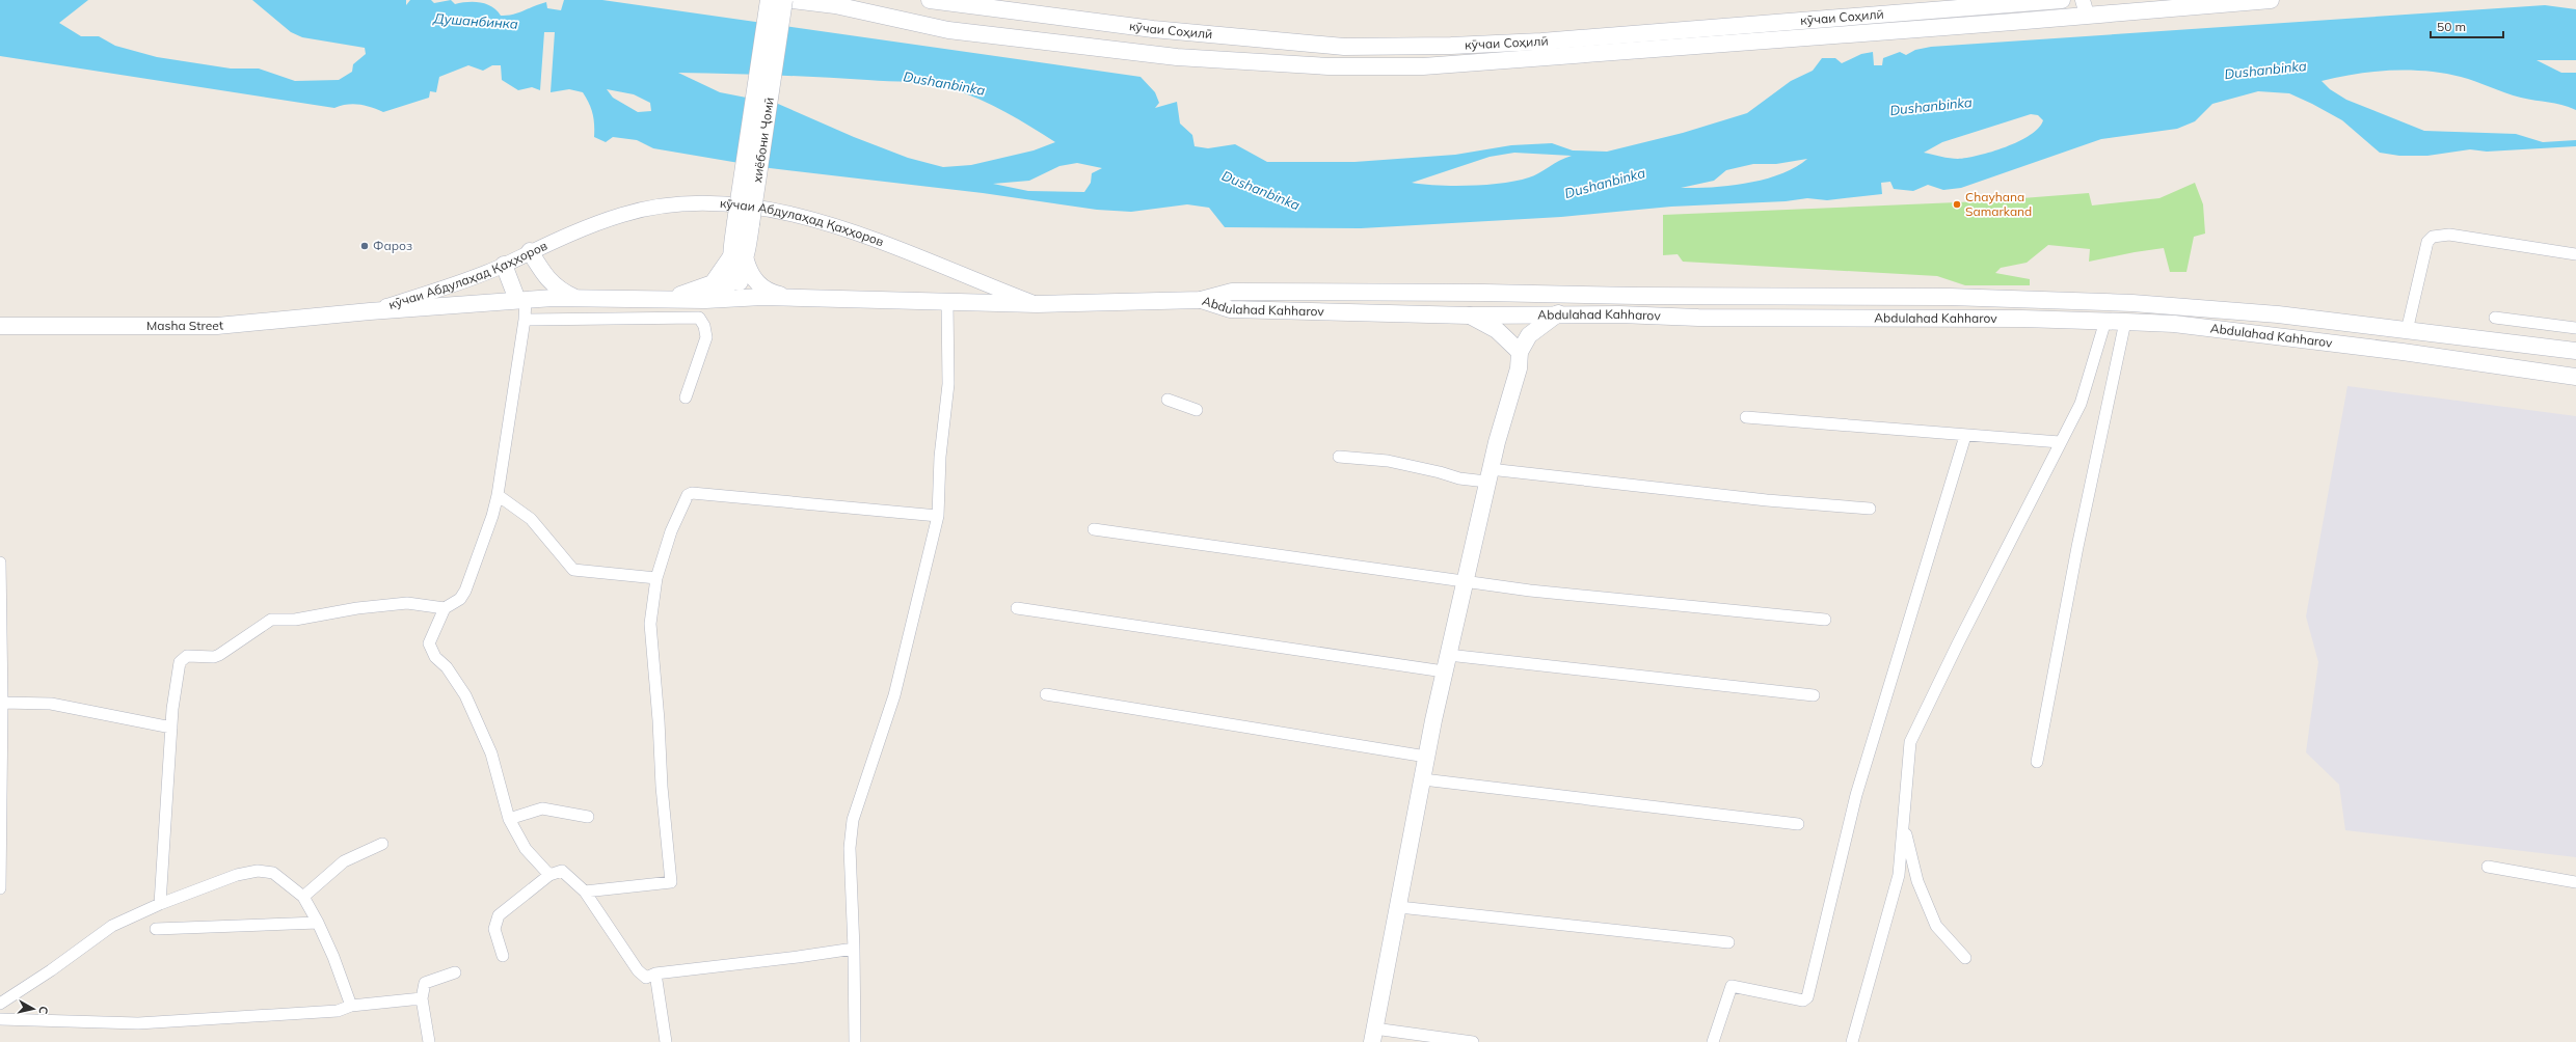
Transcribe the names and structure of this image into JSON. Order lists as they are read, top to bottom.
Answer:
{
  "streets": {
    "main road": [
      "кӯчаи Соҳилӣ",
      "хиёбони Ҷомӣ",
      "кӯчаи Абдулаҳад Қаҳҳоров",
      "Abdulahad Kahharov",
      "Masha Street"
    ]
  },
  "crossings": [
    ["хиёбони Ҷомӣ", "кӯчаи Абдулаҳад Қаҳҳоров"],
    ["кӯчаи Абдулаҳад Қаҳҳоров", "Abdulahad Kahharov"],
    ["кӯчаи Абдулаҳад Қаҳҳоров", "Masha Street"]
  ],
  "water": ["Душанбинка", "Dushanbinka"],
  "places": ["Chayhana Samarkand", "Фароз"],
  "scale_bar": "50 m",
  "north": "right"
}
